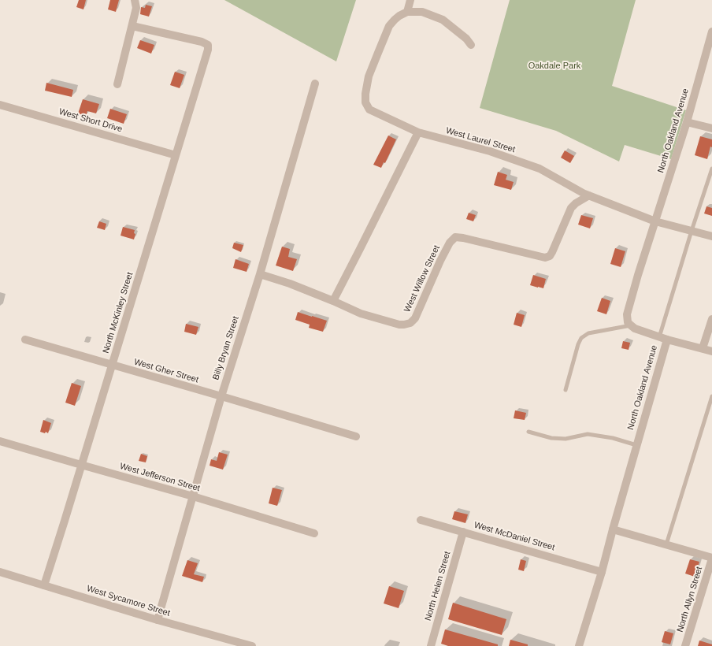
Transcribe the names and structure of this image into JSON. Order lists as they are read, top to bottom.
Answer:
{
  "streets": {
    "street": [
      "West Short Drive",
      "North Oakland Avenue",
      "West Laurel Street",
      "West Willow Street",
      "North McKinley Street",
      "Billy Bryan Street",
      "West Gher Street",
      "West Jefferson Street",
      "West McDaniel Street",
      "North Helen Street",
      "North Allyn Street",
      "West Sycamore Street"
    ]
  },
  "crossings": [
    ["West Short Drive", "North McKinley Street"],
    ["North Oakland Avenue", "West Laurel Street"],
    ["North Oakland Avenue", "West McDaniel Street"],
    ["West Laurel Street", "West Willow Street"],
    ["West Willow Street", "Billy Bryan Street"],
    ["North McKinley Street", "West Gher Street"],
    ["North McKinley Street", "West Jefferson Street"],
    ["North McKinley Street", "West Sycamore Street"],
    ["Billy Bryan Street", "West Gher Street"],
    ["Billy Bryan Street", "West Jefferson Street"],
    ["Billy Bryan Street", "West Sycamore Street"],
    ["West McDaniel Street", "North Helen Street"]
  ],
  "parks": ["Oakdale Park"]
}
